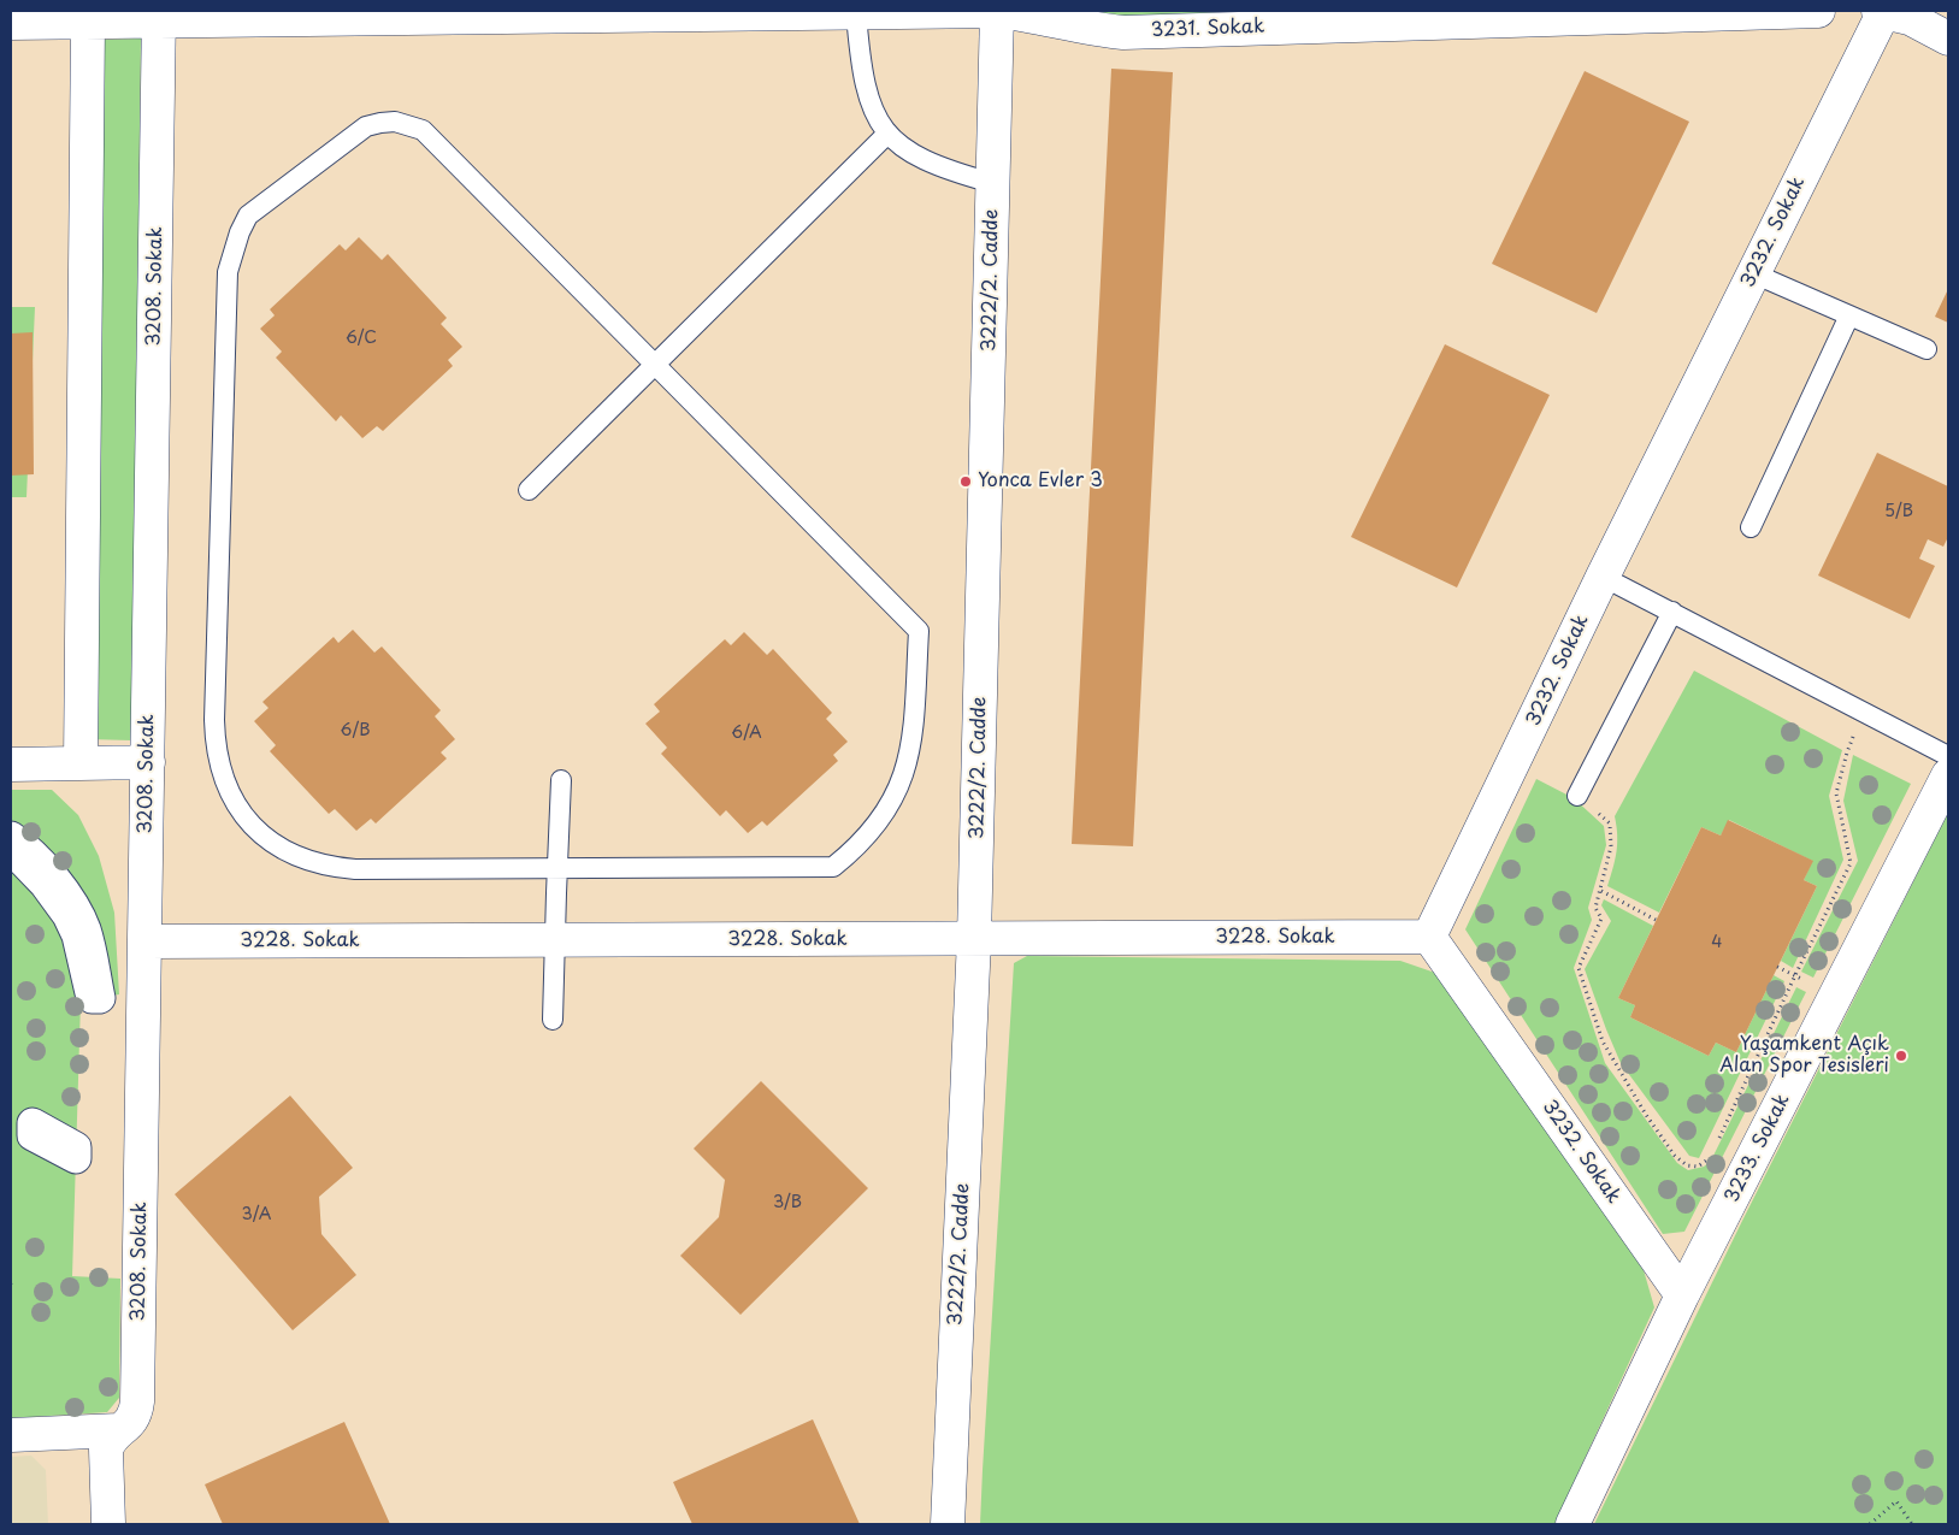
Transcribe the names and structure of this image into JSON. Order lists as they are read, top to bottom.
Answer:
{
  "streets": {
    "street": [
      "3231. Sokak",
      "3232. Sokak",
      "3222/2. Cadde",
      "3208. Sokak",
      "3228. Sokak",
      "3233. Sokak"
    ]
  },
  "crossings": [
    ["3231. Sokak", "3222/2. Cadde"],
    ["3231. Sokak", "3208. Sokak"],
    ["3232. Sokak", "3228. Sokak"],
    ["3232. Sokak", "3233. Sokak"],
    ["3222/2. Cadde", "3228. Sokak"],
    ["3208. Sokak", "3228. Sokak"]
  ],
  "places": ["Yonca Evler 3", "Yaşamkent Açık Alan Spor Tesisleri"],
  "house_numbers": [
    "6/C",
    "5/B",
    "6/B",
    "6/A",
    "4",
    "3/B",
    "3/A"
  ]
}
